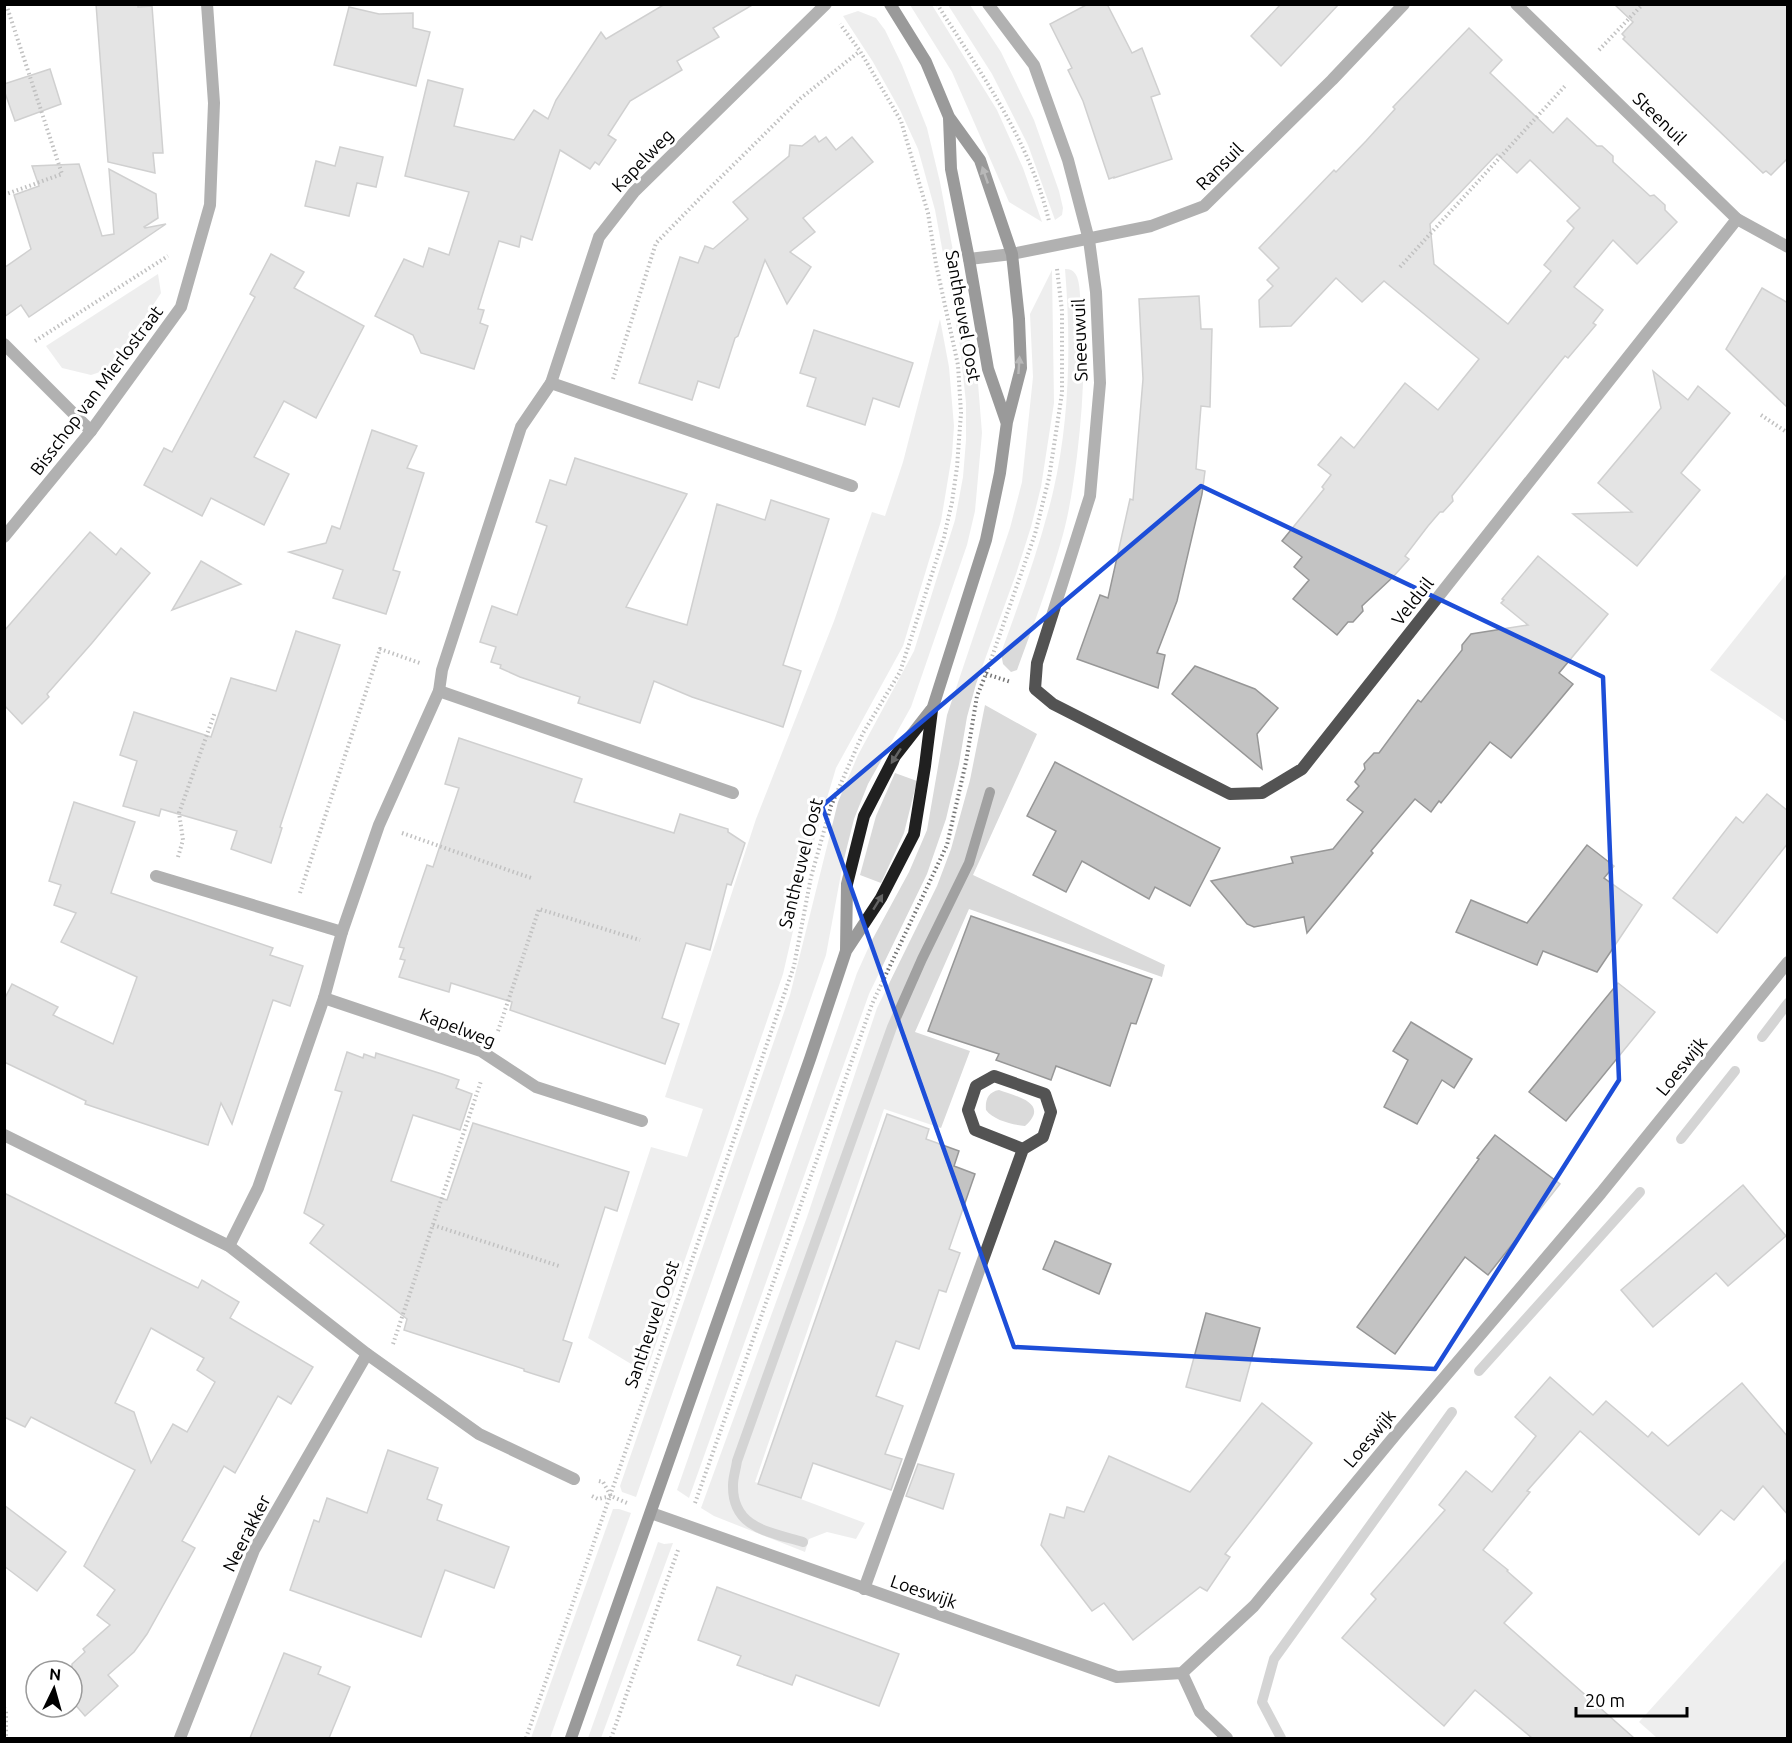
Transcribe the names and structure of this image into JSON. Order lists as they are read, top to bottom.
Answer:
{
  "streets": {
    "street": [
      "Steenuil",
      "Kapelweg",
      "Ransuil",
      "Santheuvel Oost",
      "Sneeuwuil",
      "Bisschop van Mierlostraat",
      "Velduil",
      "Loeswijk",
      "Neerakker"
    ]
  },
  "crossings": [
    ["Steenuil", "Velduil"],
    ["Kapelweg", "Santheuvel Oost"],
    ["Ransuil", "Santheuvel Oost"],
    ["Ransuil", "Sneeuwuil"],
    ["Santheuvel Oost", "Loeswijk"],
    ["Sneeuwuil", "Velduil"]
  ],
  "scale_bar": "20 m",
  "north": "top"
}
